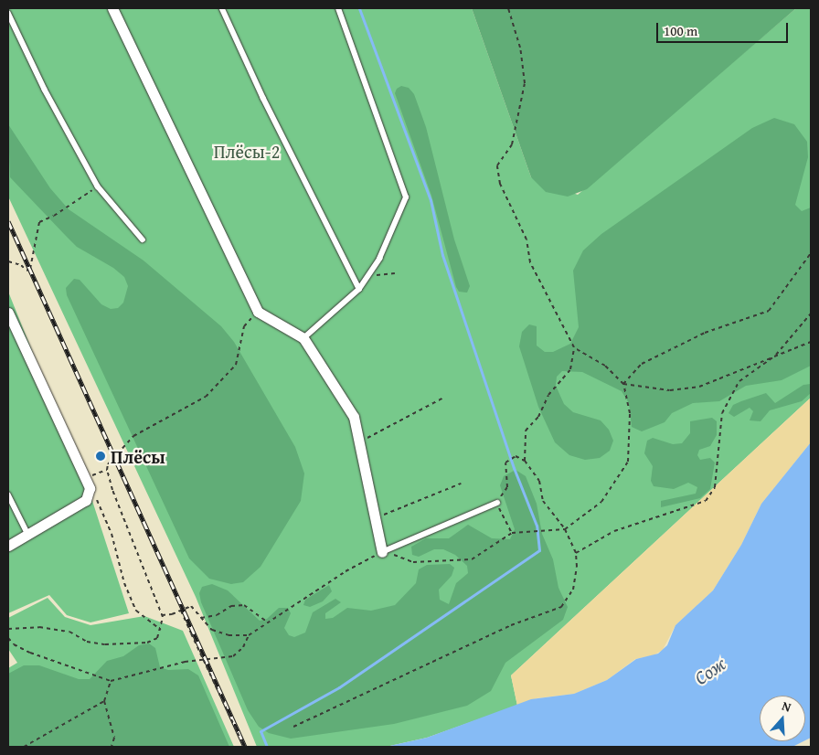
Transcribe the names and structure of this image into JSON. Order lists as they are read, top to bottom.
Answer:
{
  "water": ["Сож"],
  "parks": ["Плёсы-2"],
  "places": ["Плёсы"],
  "scale_bar": "100 m",
  "north": "top"
}
